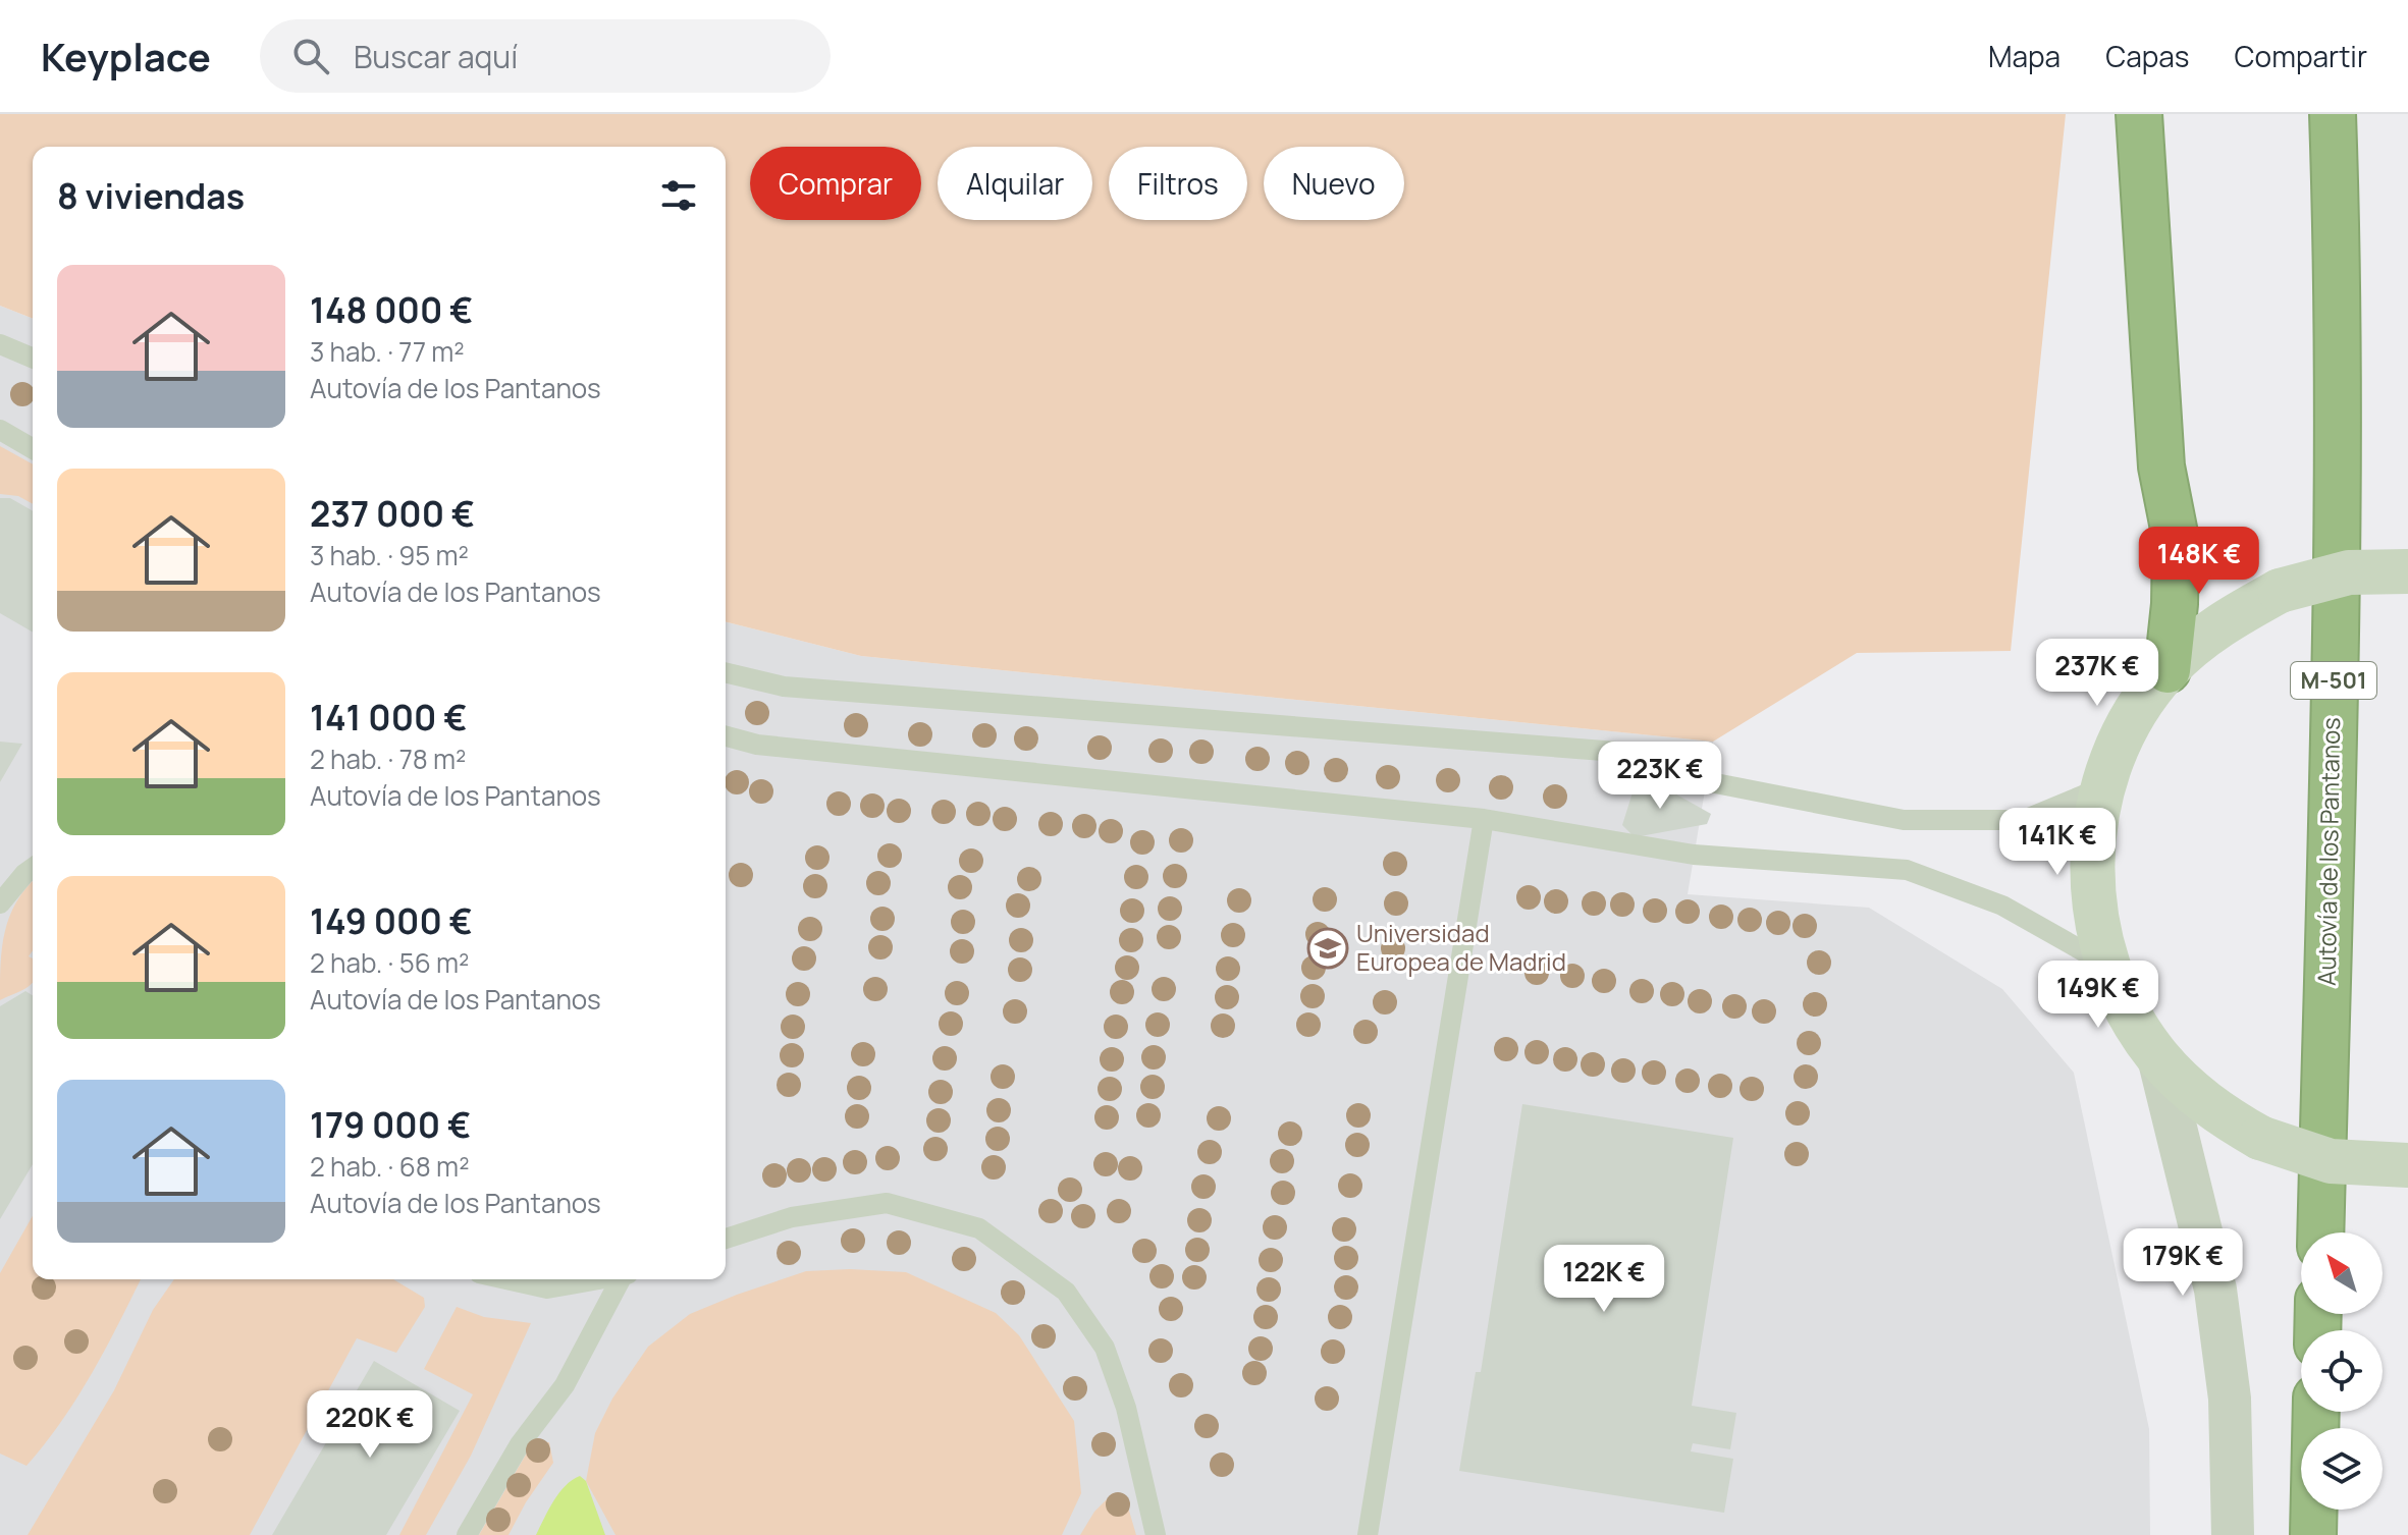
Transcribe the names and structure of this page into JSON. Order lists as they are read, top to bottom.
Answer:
{
  "streets": {
    "highway": ["M-501", "Autovía de los Pantanos"]
  },
  "places": {
    "school or university": ["Universidad Europea de Madrid"]
  },
  "north": "top left",
  "page": {
    "header": "Keyplace",
    "search": "Buscar aquí",
    "nav": ["Mapa", "Capas", "Compartir"],
    "chip": [
      "Comprar",
      "Alquilar",
      "Filtros",
      "Nuevo"
    ],
    "heading": "8 viviendas",
    "list": [
      {
        "name": "148 000 €",
        "note": "3 hab. · 77 m² · Autovía de los Pantanos"
      },
      {
        "name": "237 000 €",
        "note": "3 hab. · 95 m² · Autovía de los Pantanos"
      },
      {
        "name": "141 000 €",
        "note": "2 hab. · 78 m² · Autovía de los Pantanos"
      },
      {
        "name": "149 000 €",
        "note": "2 hab. · 56 m² · Autovía de los Pantanos"
      },
      {
        "name": "179 000 €",
        "note": "2 hab. · 68 m² · Autovía de los Pantanos"
      }
    ],
    "price": [
      "148K €",
      "237K €",
      "223K €",
      "141K €",
      "149K €",
      "179K €",
      "122K €",
      "220K €"
    ]
  }
}
